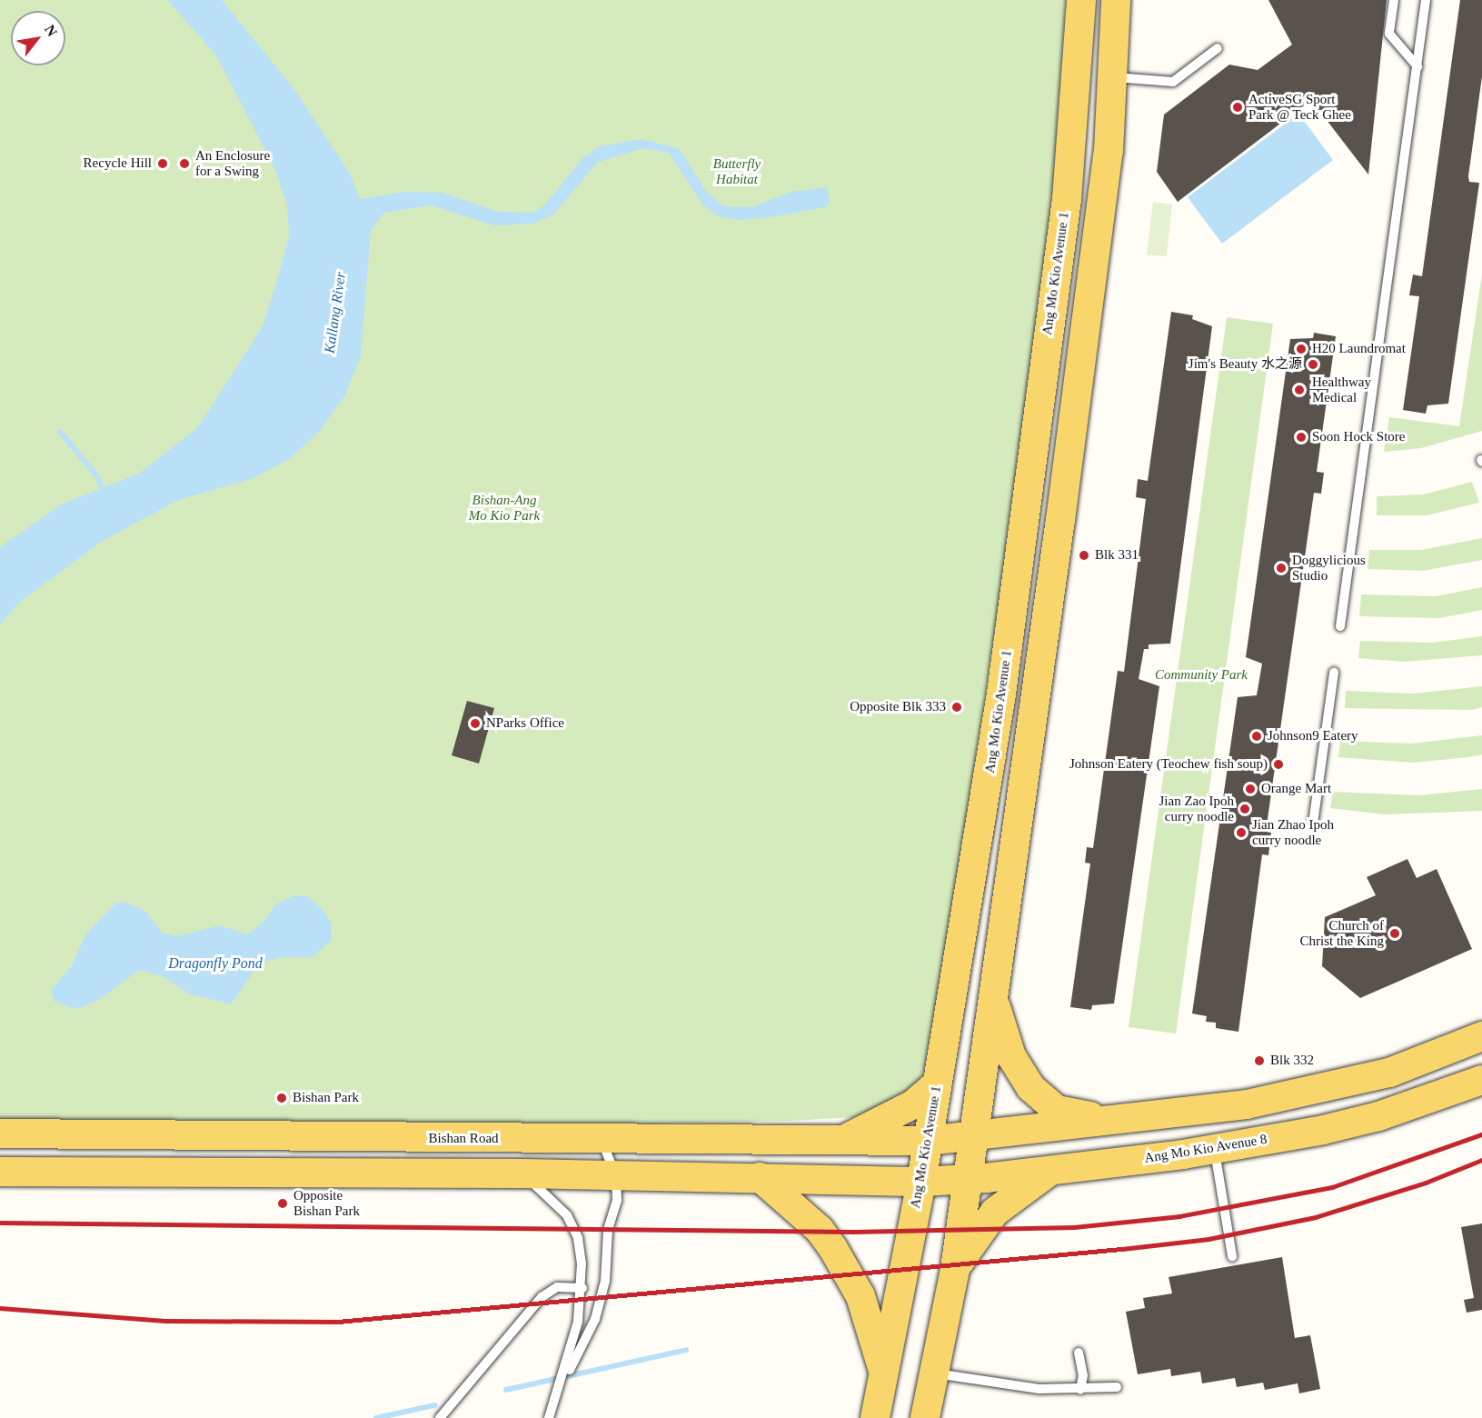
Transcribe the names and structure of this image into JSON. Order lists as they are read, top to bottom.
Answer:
{
  "streets": {
    "main road": ["Ang Mo Kio Avenue 1", "Bishan Road", "Ang Mo Kio Avenue 8"]
  },
  "crossings": [
    ["Ang Mo Kio Avenue 1", "Bishan Road"],
    ["Ang Mo Kio Avenue 1", "Ang Mo Kio Avenue 8"]
  ],
  "water": ["Kallang River", "Dragonfly Pond"],
  "parks": ["Butterfly Habitat", "Bishan-Ang Mo Kio Park", "Community Park"],
  "places": [
    "ActiveSG Sport Park @ Teck Ghee",
    "Recycle Hill",
    "An Enclosure for a Swing",
    "H20 Laundromat",
    "Jim's Beauty 水之源",
    "Healthway Medical",
    "Soon Hock Store",
    "Blk 331",
    "Doggylicious Studio",
    "Opposite Blk 333",
    "NParks Office",
    "Johnson9 Eatery",
    "Johnson Eatery (Teochew fish soup)",
    "Orange Mart",
    "Jian Zao Ipoh curry noodle",
    "Jian Zhao Ipoh curry noodle",
    "Church of Christ the King",
    "Blk 332",
    "Bishan Park",
    "Opposite Bishan Park"
  ],
  "north": "top right"
}
